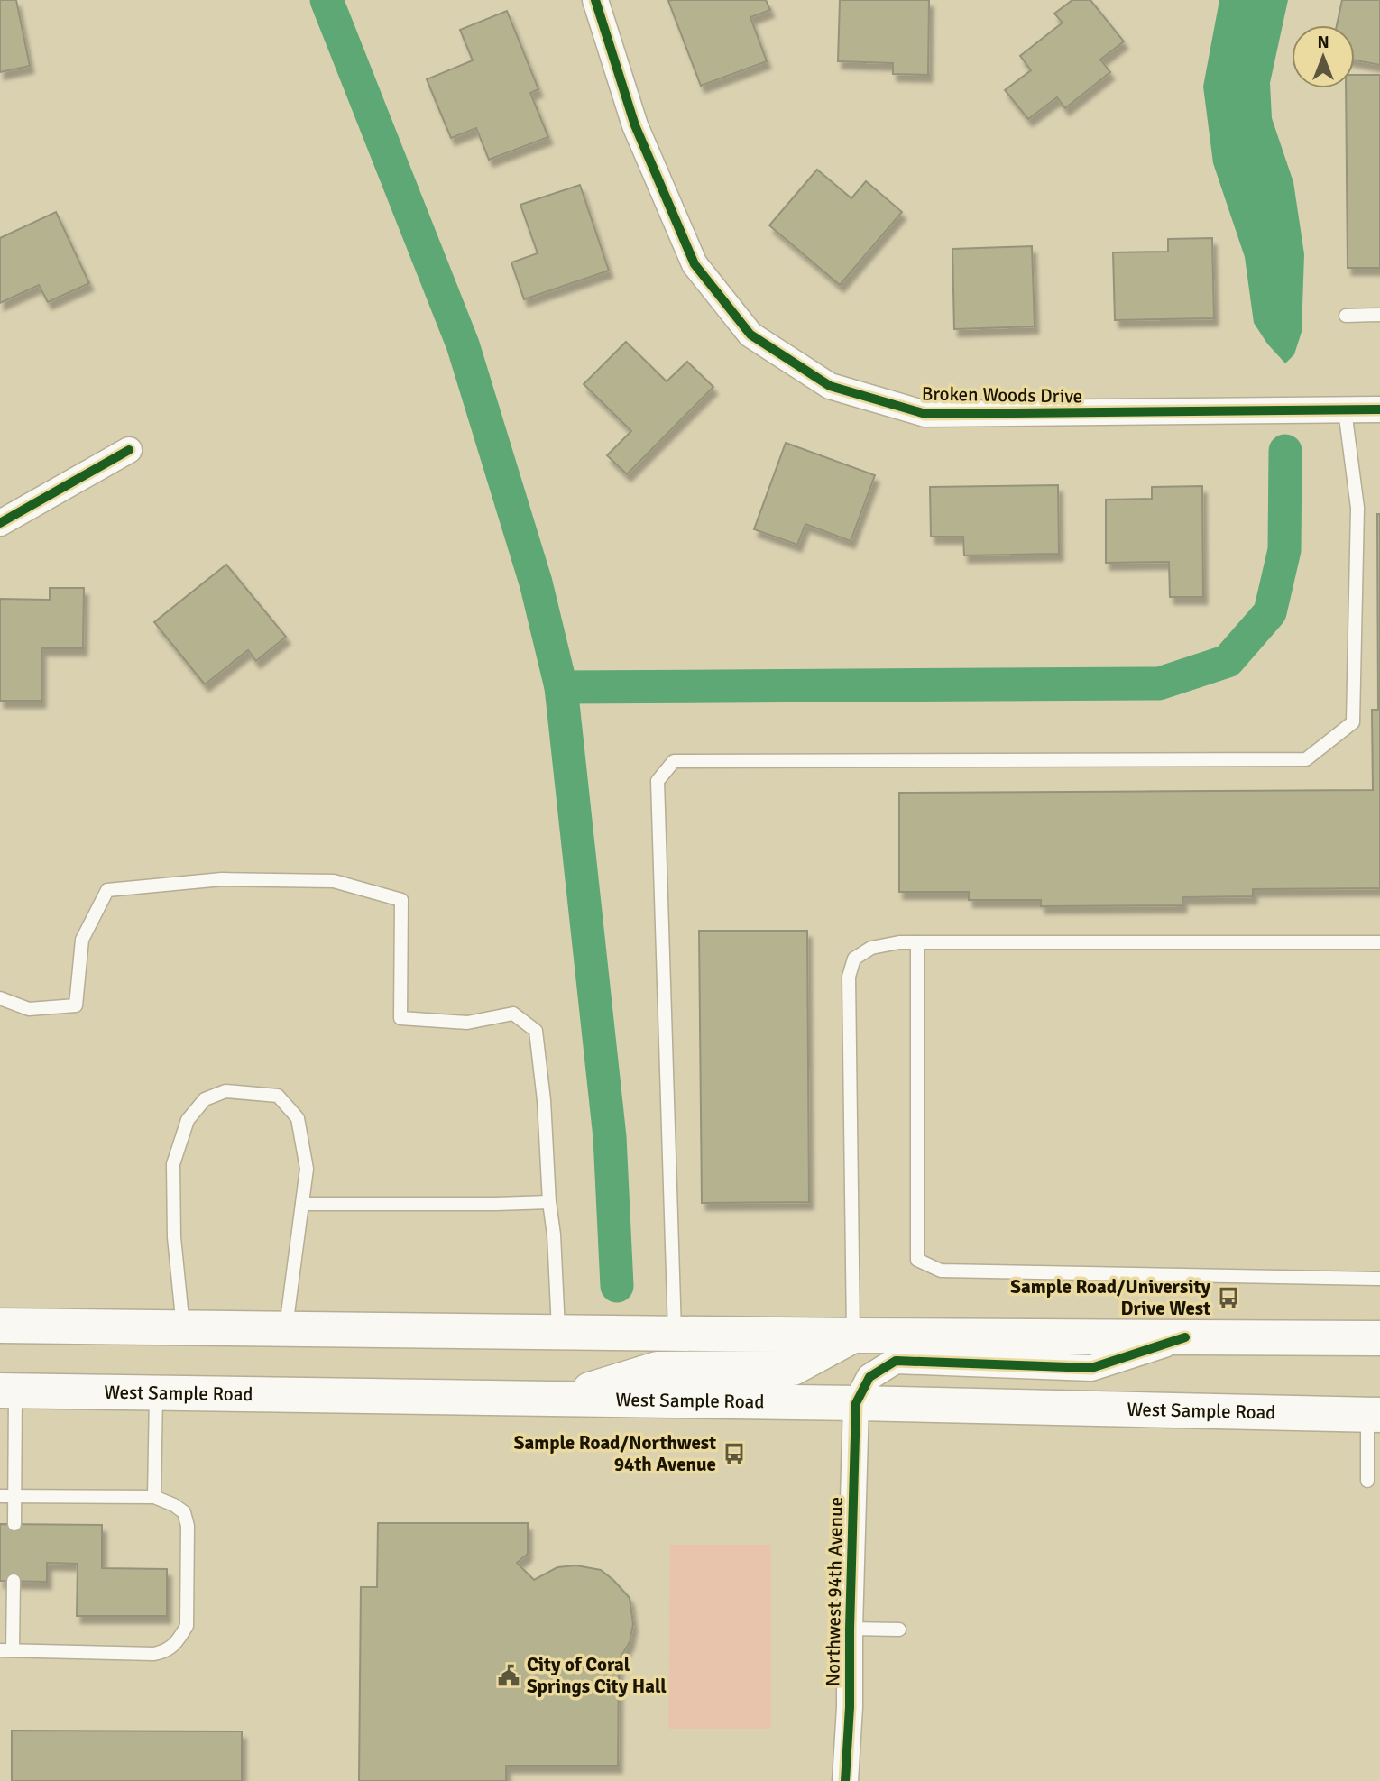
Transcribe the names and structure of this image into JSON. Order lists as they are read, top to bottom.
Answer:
{
  "streets": {
    "main road": ["West Sample Road"],
    "street": ["Broken Woods Drive", "Northwest 94th Avenue"]
  },
  "crossings": [
    ["West Sample Road", "Northwest 94th Avenue"]
  ],
  "places": {
    "bus stop": ["Sample Road/University Drive West", "Sample Road/Northwest 94th Avenue"],
    "public building": ["City of Coral Springs City Hall"]
  },
  "north": "top"
}
